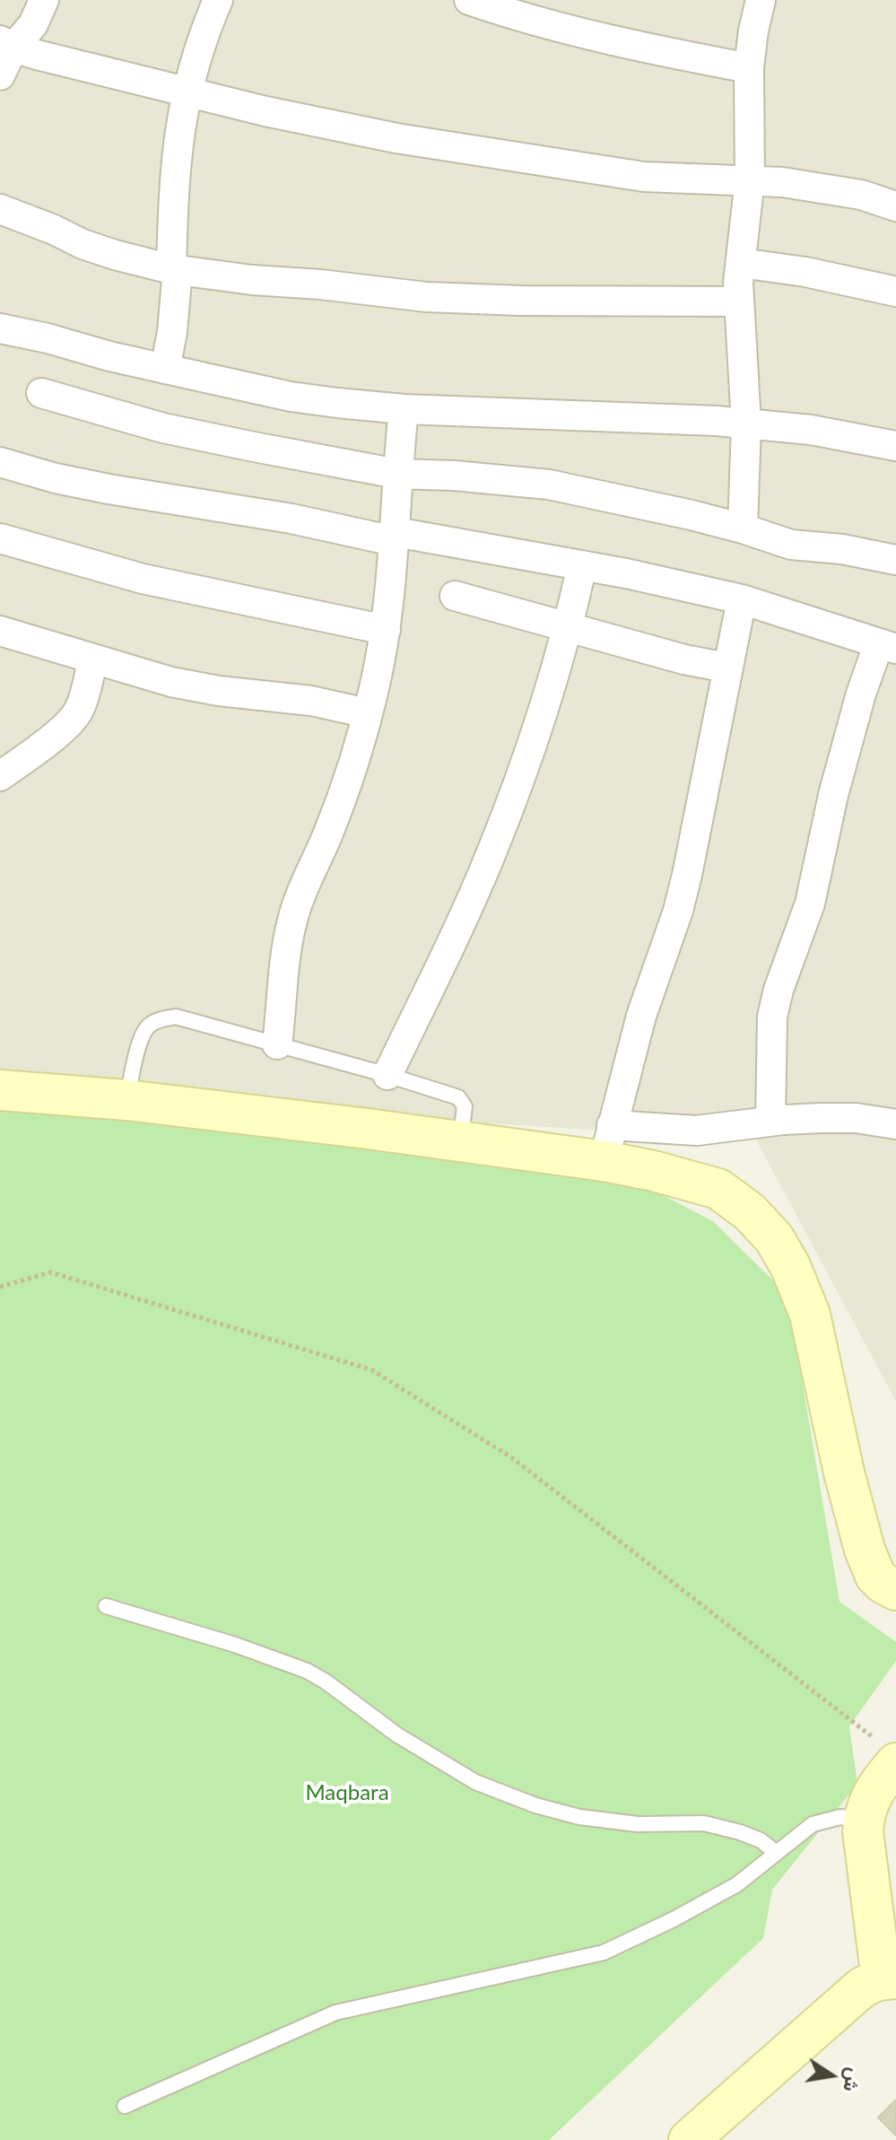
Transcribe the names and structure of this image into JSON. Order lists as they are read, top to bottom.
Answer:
{
  "parks": ["Maqbara"],
  "north": "right"
}
